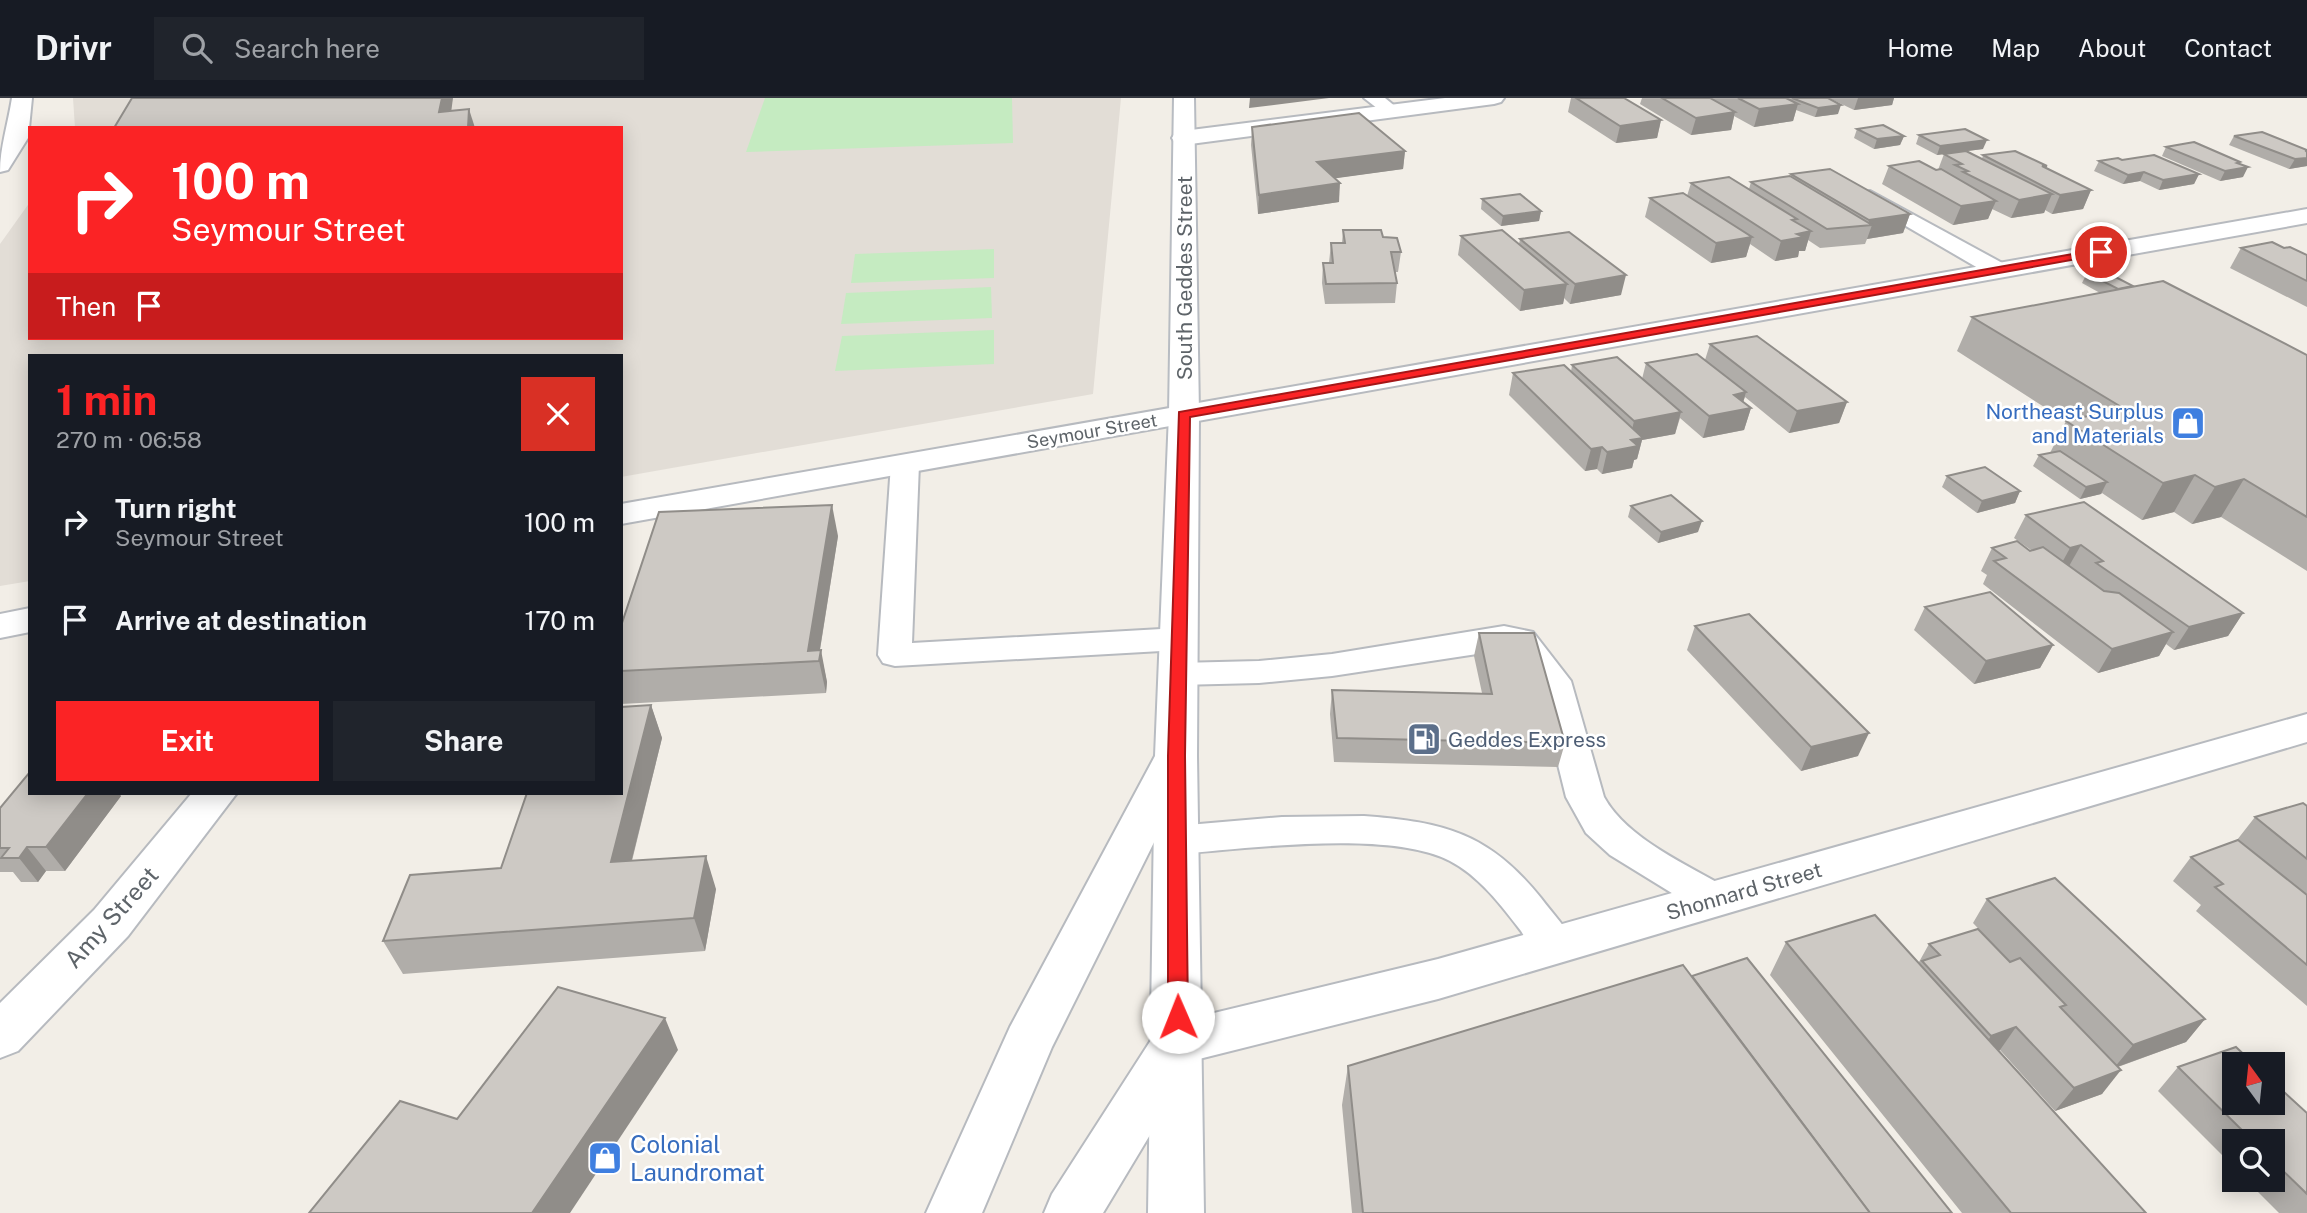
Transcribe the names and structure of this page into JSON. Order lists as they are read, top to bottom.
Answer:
{
  "streets": {
    "street": [
      "South Geddes Street",
      "Seymour Street",
      "Shonnard Street",
      "Amy Street"
    ]
  },
  "crossings": [
    ["South Geddes Street", "Seymour Street"],
    ["South Geddes Street", "Shonnard Street"]
  ],
  "places": {
    "shop": ["Northeast Surplus and Materials", "Colonial Laundromat"],
    "fuel station": ["Geddes Express"]
  },
  "north": "top",
  "page": {
    "header": "Drivr",
    "search": "Search here",
    "nav": [
      "Home",
      "Map",
      "About",
      "Contact"
    ],
    "turn": ["100 m", "Seymour Street"],
    "then": "Then",
    "heading": ["1 min", "270 m · 06:58"],
    "list": [
      {
        "name": "Turn right",
        "note": "Seymour Street",
        "value": "100 m"
      },
      {
        "name": "Arrive at destination",
        "value": "170 m"
      }
    ],
    "buttons": ["Exit", "Share"]
  }
}
